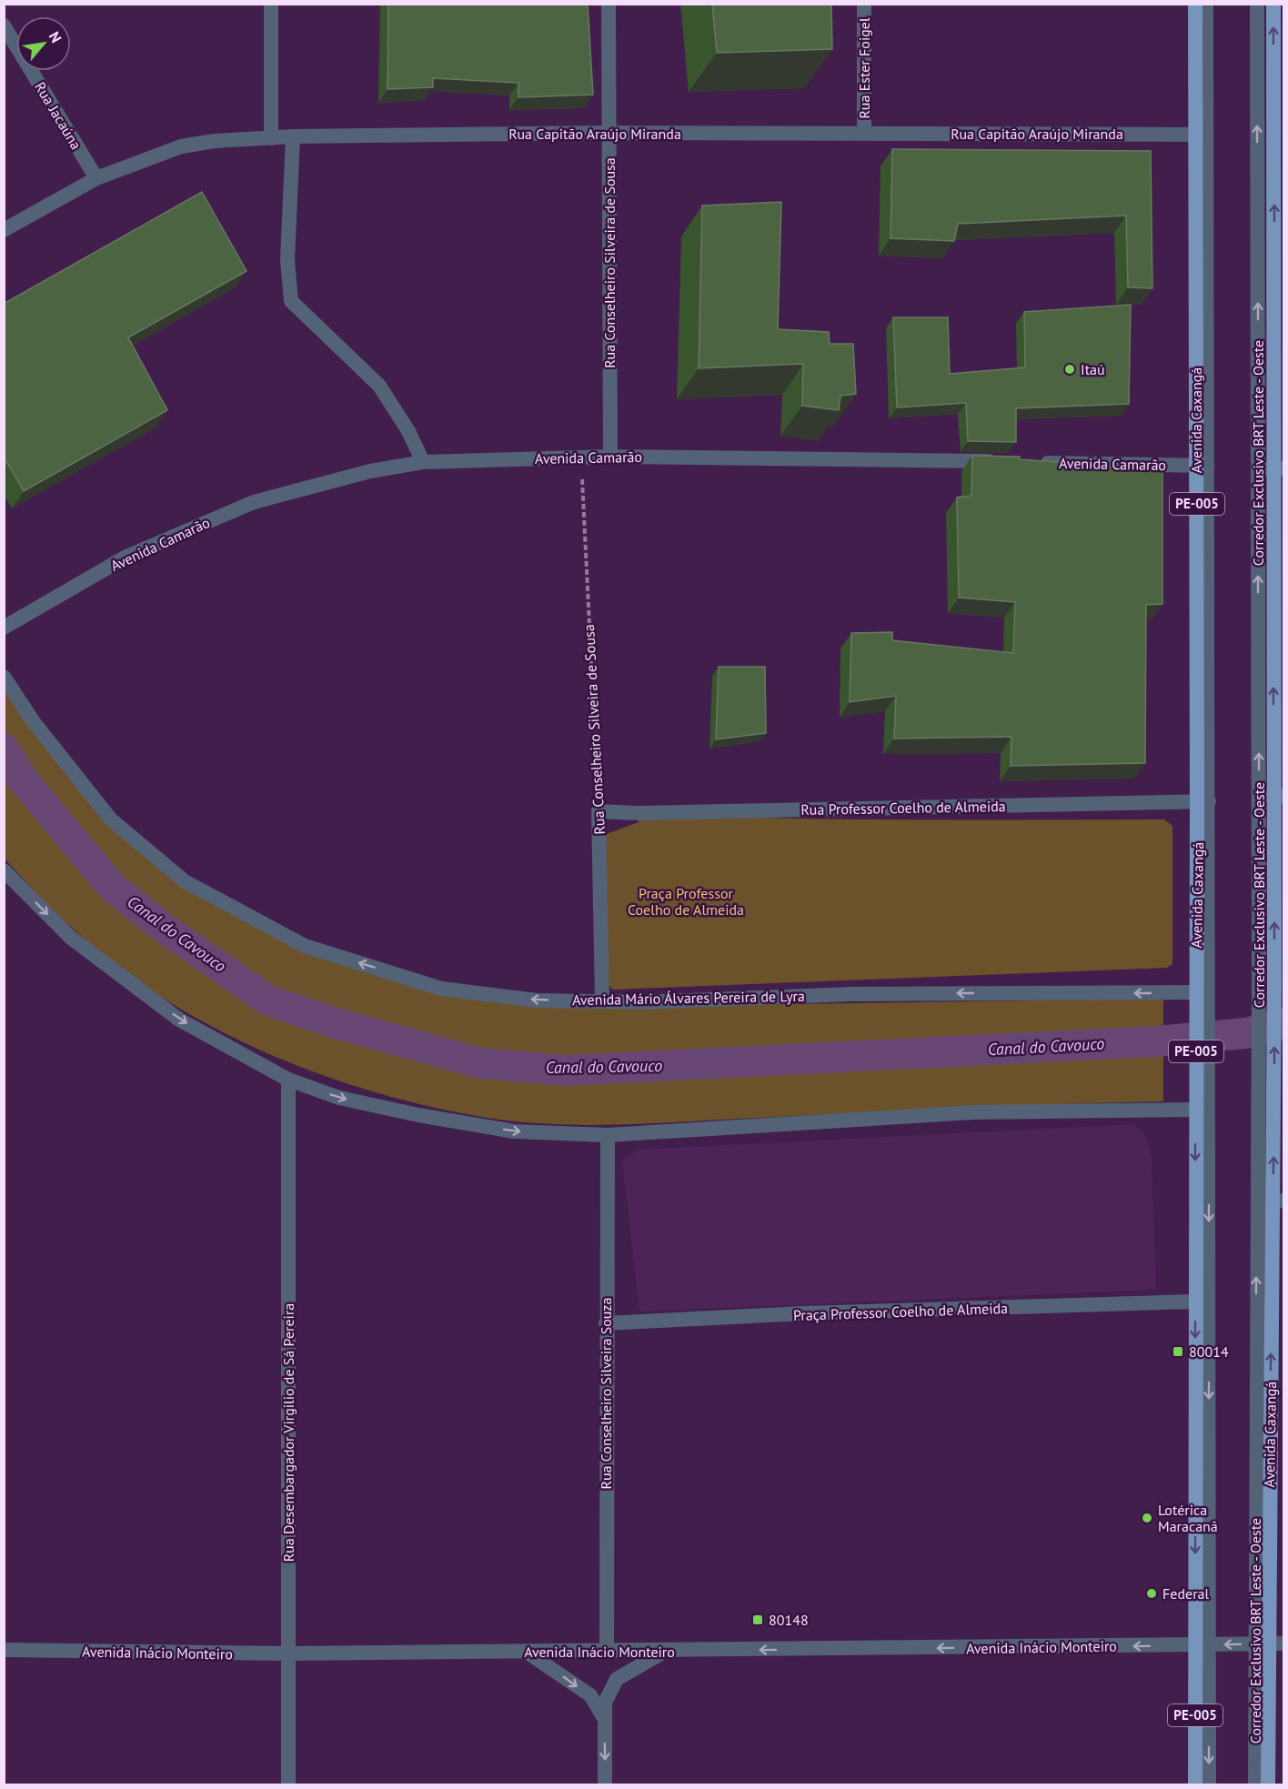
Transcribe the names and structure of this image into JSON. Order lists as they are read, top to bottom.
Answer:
{
  "streets": {
    "main road": ["Avenida Caxangá", "PE-005"],
    "street": [
      "Rua Ester Foigel",
      "Rua Jacaúna",
      "Rua Capitão Araújo Miranda",
      "Rua Conselheiro Silveira de Sousa",
      "Corredor Exclusivo BRT Leste - Oeste",
      "Avenida Camarão",
      "Rua Professor Coelho de Almeida",
      "Avenida Mário Álvares Pereira de Lyra",
      "Praça Professor Coelho de Almeida",
      "Rua Conselheiro Silveira Souza",
      "Rua Desembargador Virgilio de Sá Pereira",
      "Avenida Inácio Monteiro"
    ]
  },
  "crossings": [
    ["Rua Ester Foigel", "Rua Capitão Araújo Miranda"],
    ["Rua Jacaúna", "Rua Capitão Araújo Miranda"],
    ["Rua Capitão Araújo Miranda", "Rua Conselheiro Silveira de Sousa"],
    ["Rua Capitão Araújo Miranda", "Avenida Caxangá"],
    ["Rua Conselheiro Silveira de Sousa", "Avenida Camarão"],
    ["Rua Conselheiro Silveira de Sousa", "Rua Professor Coelho de Almeida"],
    ["Rua Conselheiro Silveira de Sousa", "Avenida Mário Álvares Pereira de Lyra"],
    ["Avenida Caxangá", "Corredor Exclusivo BRT Leste - Oeste"],
    ["Avenida Caxangá", "Avenida Camarão"],
    ["Avenida Caxangá", "Rua Professor Coelho de Almeida"],
    ["Avenida Caxangá", "Avenida Mário Álvares Pereira de Lyra"],
    ["Avenida Caxangá", "Praça Professor Coelho de Almeida"],
    ["Avenida Caxangá", "Avenida Inácio Monteiro"],
    ["Corredor Exclusivo BRT Leste - Oeste", "Avenida Inácio Monteiro"],
    ["Praça Professor Coelho de Almeida", "Rua Conselheiro Silveira Souza"],
    ["Rua Conselheiro Silveira Souza", "Avenida Inácio Monteiro"],
    ["Rua Desembargador Virgilio de Sá Pereira", "Avenida Inácio Monteiro"]
  ],
  "one_way": ["Avenida Inácio Monteiro"],
  "water": ["Canal do Cavouco"],
  "parks": ["Praça Professor Coelho de Almeida"],
  "places": {
    "other": ["Itaú", "Lotérica Maracanã", "Federal"],
    "transit": ["80014", "80148"]
  },
  "north": "top right"
}
